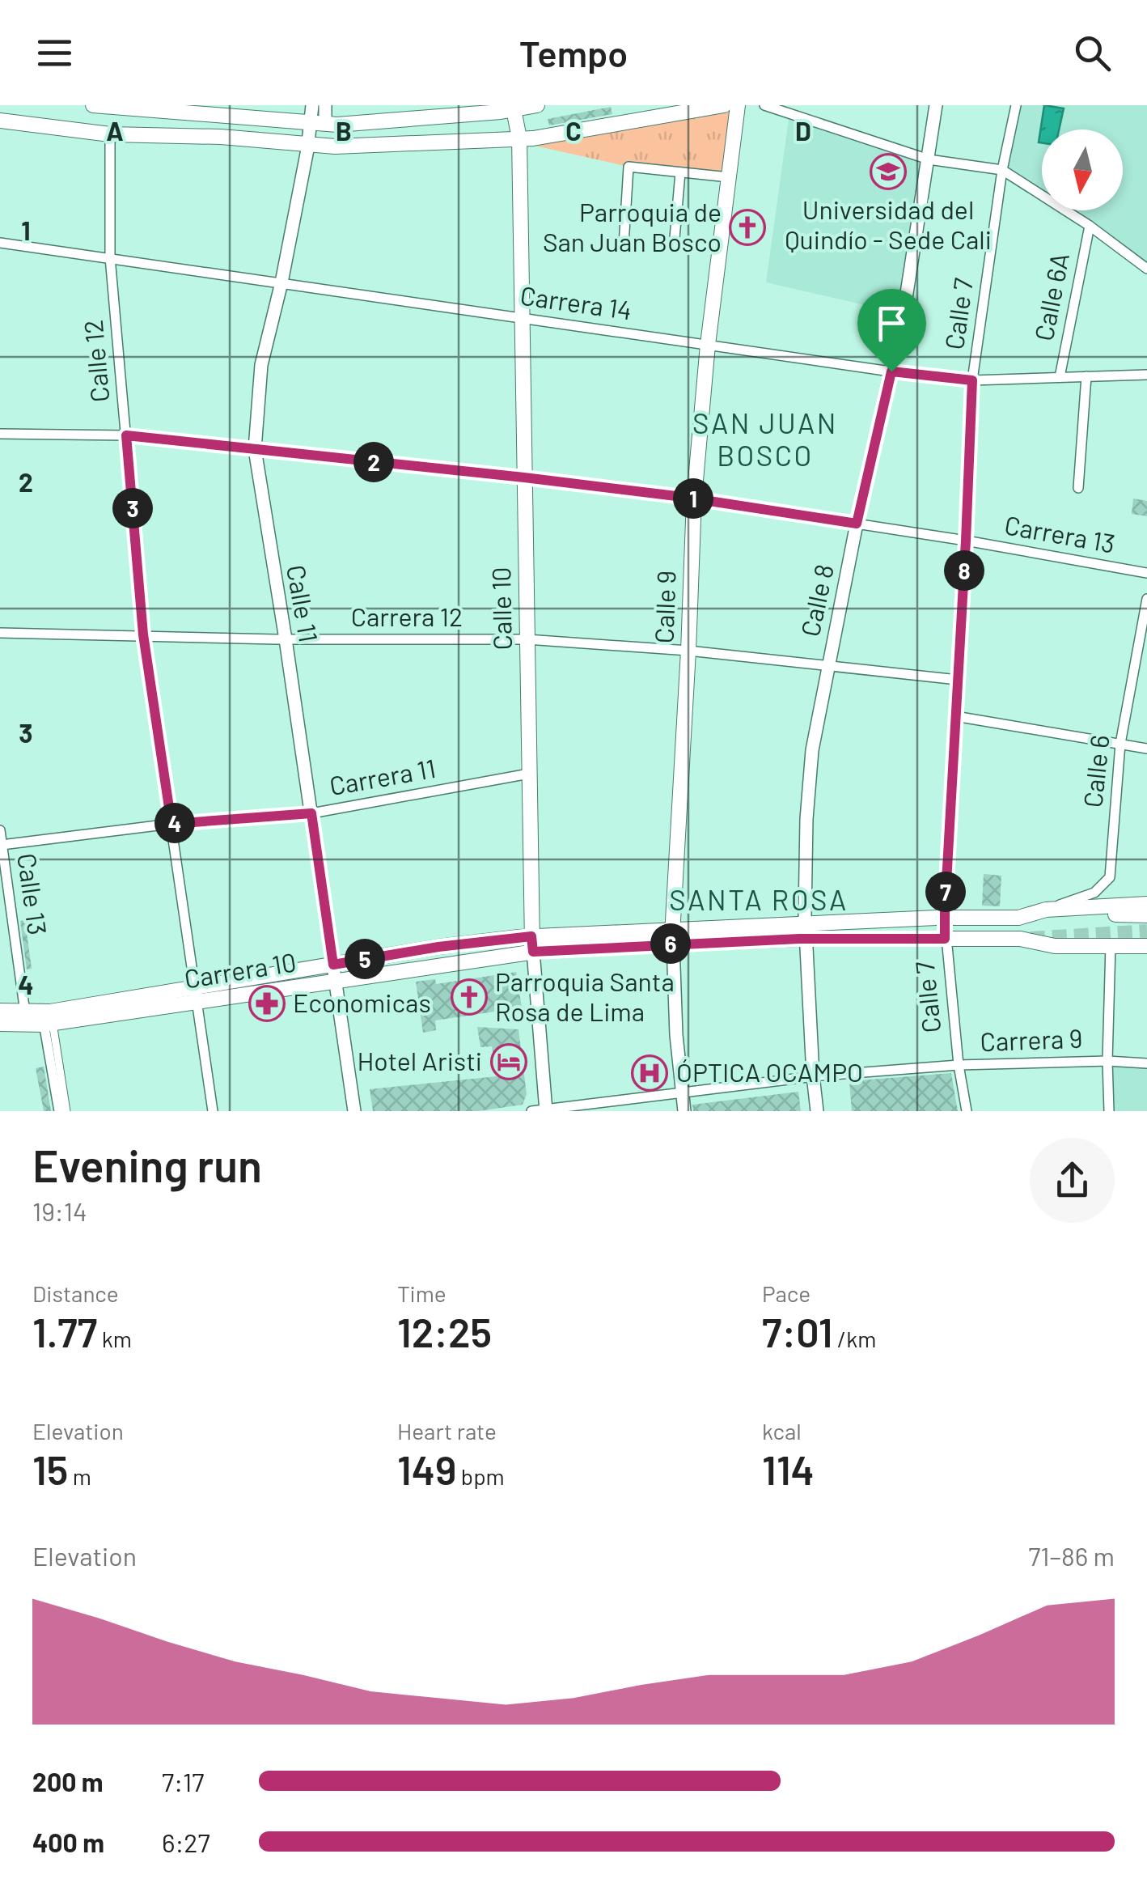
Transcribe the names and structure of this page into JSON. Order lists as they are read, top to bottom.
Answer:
{
  "streets": {
    "main road": ["Calle 9", "Calle 10", "Carrera 10"],
    "street": [
      "Calle 6A",
      "Carrera 14",
      "Calle 7",
      "Calle 12",
      "Carrera 13",
      "Calle 8",
      "Calle 11",
      "Carrera 12",
      "Calle 6",
      "Carrera 11",
      "Calle 13",
      "Carrera 9"
    ]
  },
  "crossings": [
    ["Calle 6A", "Carrera 14"],
    ["Carrera 14", "Calle 7"],
    ["Carrera 14", "Calle 12"],
    ["Carrera 14", "Calle 8"],
    ["Carrera 14", "Calle 11"],
    ["Carrera 14", "Calle 9"],
    ["Carrera 14", "Calle 10"],
    ["Calle 7", "Carrera 13"],
    ["Calle 7", "Carrera 12"],
    ["Calle 7", "Carrera 10"],
    ["Calle 7", "Carrera 9"],
    ["Calle 12", "Carrera 13"],
    ["Calle 12", "Carrera 12"],
    ["Calle 12", "Carrera 11"],
    ["Calle 12", "Carrera 10"],
    ["Carrera 13", "Calle 8"],
    ["Carrera 13", "Calle 11"],
    ["Carrera 13", "Calle 9"],
    ["Carrera 13", "Calle 10"],
    ["Calle 8", "Carrera 12"],
    ["Calle 8", "Carrera 10"],
    ["Calle 8", "Carrera 9"],
    ["Calle 11", "Carrera 12"],
    ["Calle 11", "Carrera 11"],
    ["Calle 11", "Carrera 10"],
    ["Calle 9", "Carrera 12"],
    ["Calle 9", "Carrera 10"],
    ["Calle 9", "Carrera 9"],
    ["Calle 10", "Carrera 12"],
    ["Calle 10", "Carrera 11"],
    ["Calle 10", "Carrera 10"],
    ["Calle 10", "Carrera 9"],
    ["Carrera 11", "Calle 13"],
    ["Calle 13", "Carrera 10"]
  ],
  "districts": ["SAN JUAN BOSCO", "SANTA ROSA"],
  "places": {
    "school or university": ["Universidad del Quindío - Sede Cali"],
    "church": ["Parroquia de San Juan Bosco", "Parroquia Santa Rosa de Lima"],
    "pharmacy": ["Economicas"],
    "hotel": ["Hotel Aristi"],
    "hospital": ["ÓPTICA OCAMPO"]
  },
  "north": "bottom",
  "page": {
    "header": "Tempo",
    "pins": [
      "2",
      "1",
      "3",
      "8",
      "4",
      "7",
      "6",
      "5"
    ],
    "heading": ["Evening run", "19:14"],
    "stats": [
      ["Distance", "1.77 km"],
      ["Time", "12:25"],
      ["Pace", "7:01 /km"],
      ["Elevation", "15 m"],
      ["Heart rate", "149 bpm"],
      ["kcal", "114"]
    ],
    "chart": ["Elevation", "71–86 m"],
    "list": [
      {
        "name": "200 m",
        "note": "7:17"
      },
      {
        "name": "400 m",
        "note": "6:27"
      }
    ]
  },
  "grid": {
    "columns": [
      "A",
      "B",
      "C",
      "D"
    ],
    "rows": [
      "1",
      "2",
      "3",
      "4"
    ]
  }
}
